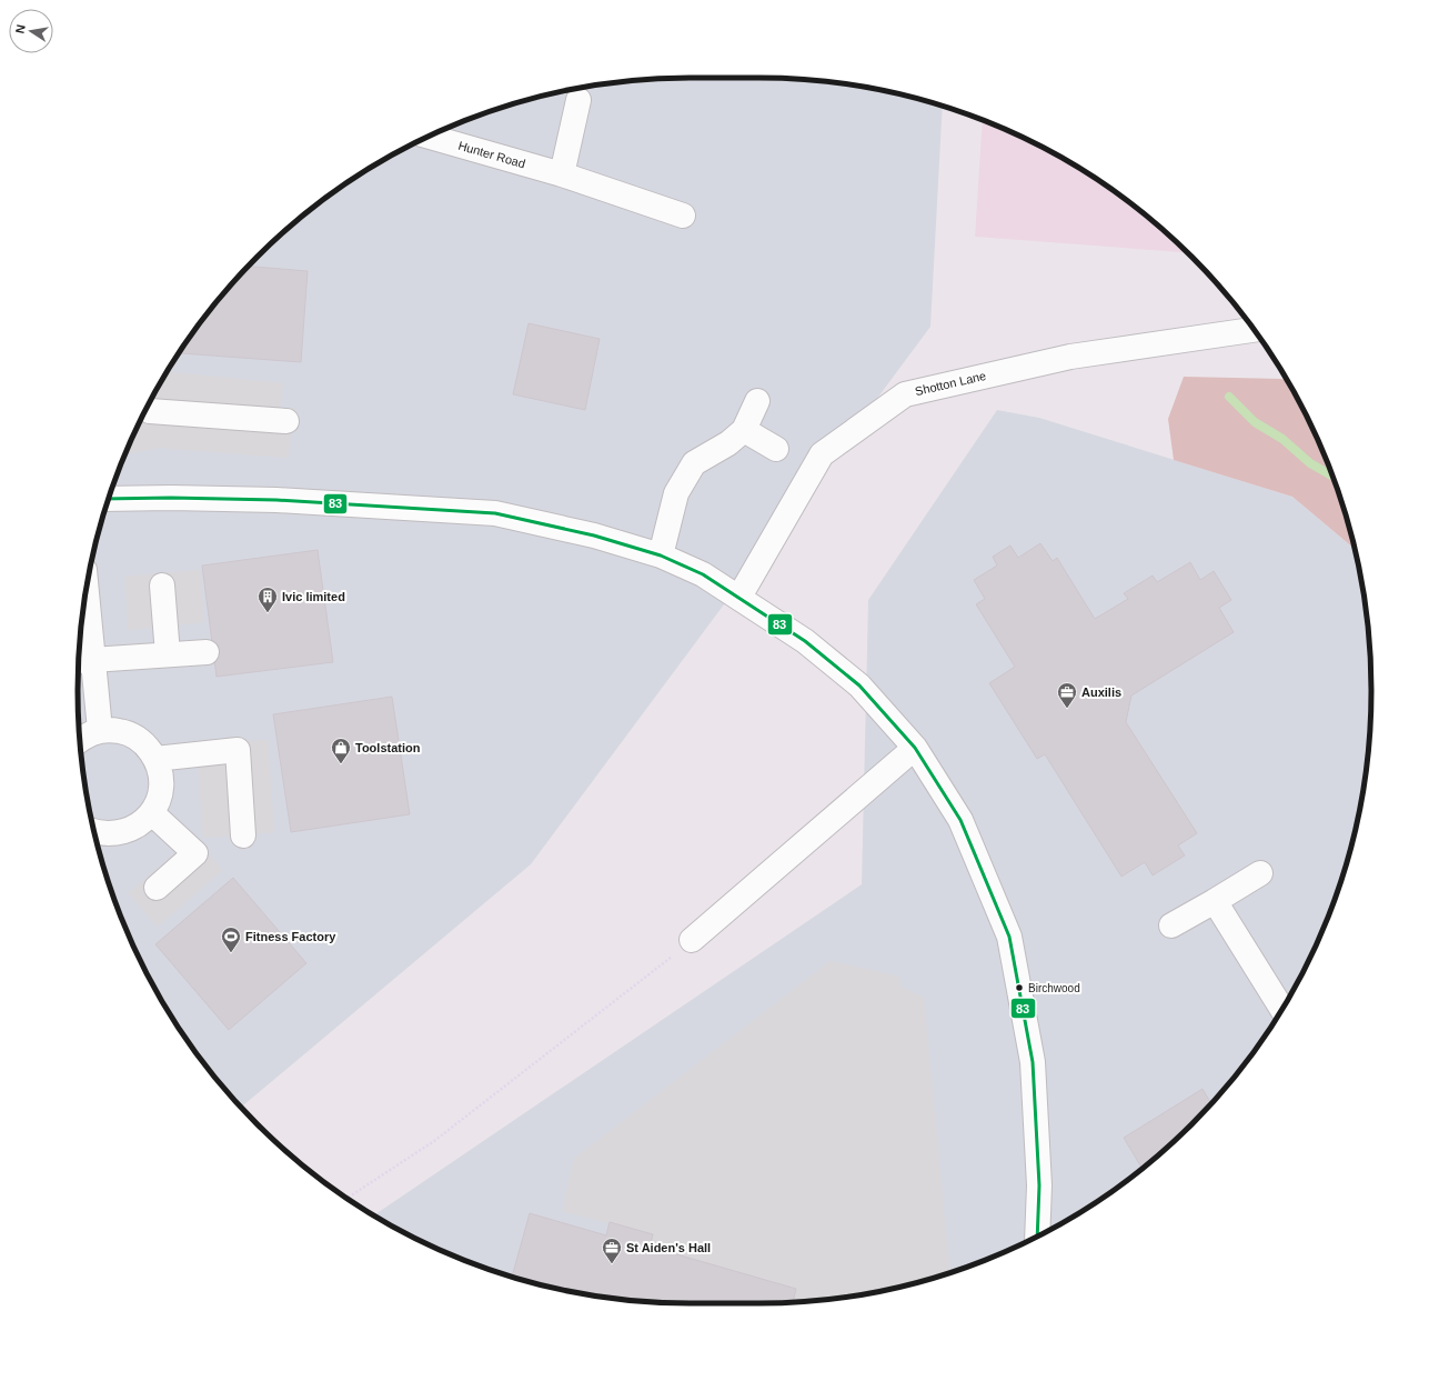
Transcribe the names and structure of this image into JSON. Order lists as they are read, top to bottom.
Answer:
{
  "streets": {
    "street": ["Hunter Road", "Shotton Lane"]
  },
  "places": {
    "building": ["Ivic limited"],
    "office": ["Auxilis", "St Aiden's Hall"],
    "shop": ["Toolstation"],
    "sports": ["Fitness Factory"],
    "other": ["Birchwood"]
  },
  "lines": ["transit line 83"],
  "north": "left"
}
